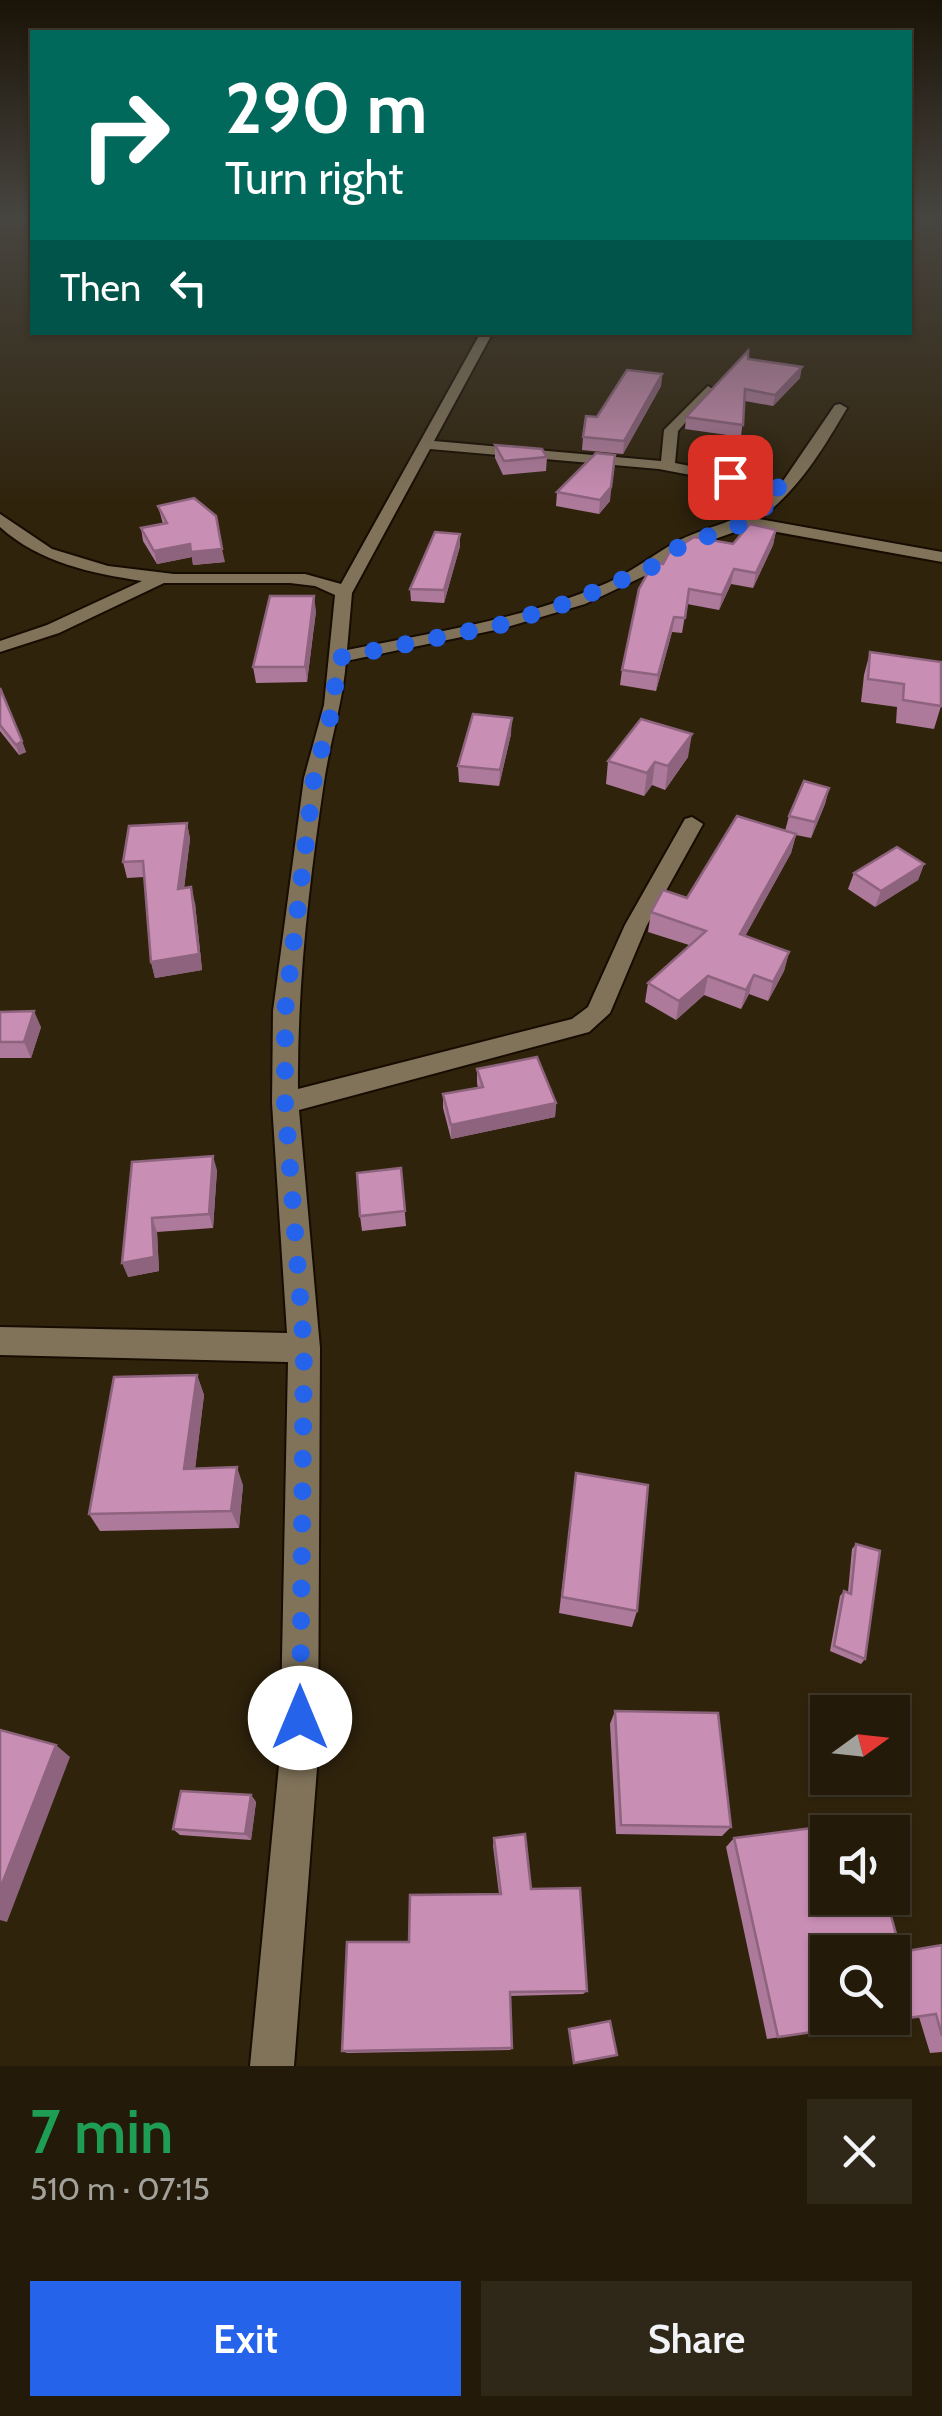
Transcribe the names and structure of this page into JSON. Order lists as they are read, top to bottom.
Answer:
{
  "north": "right",
  "page": {
    "turn": ["290 m", "Turn right"],
    "then": "Then",
    "heading": ["7 min", "510 m · 07:15"],
    "buttons": ["Exit", "Share"]
  }
}
